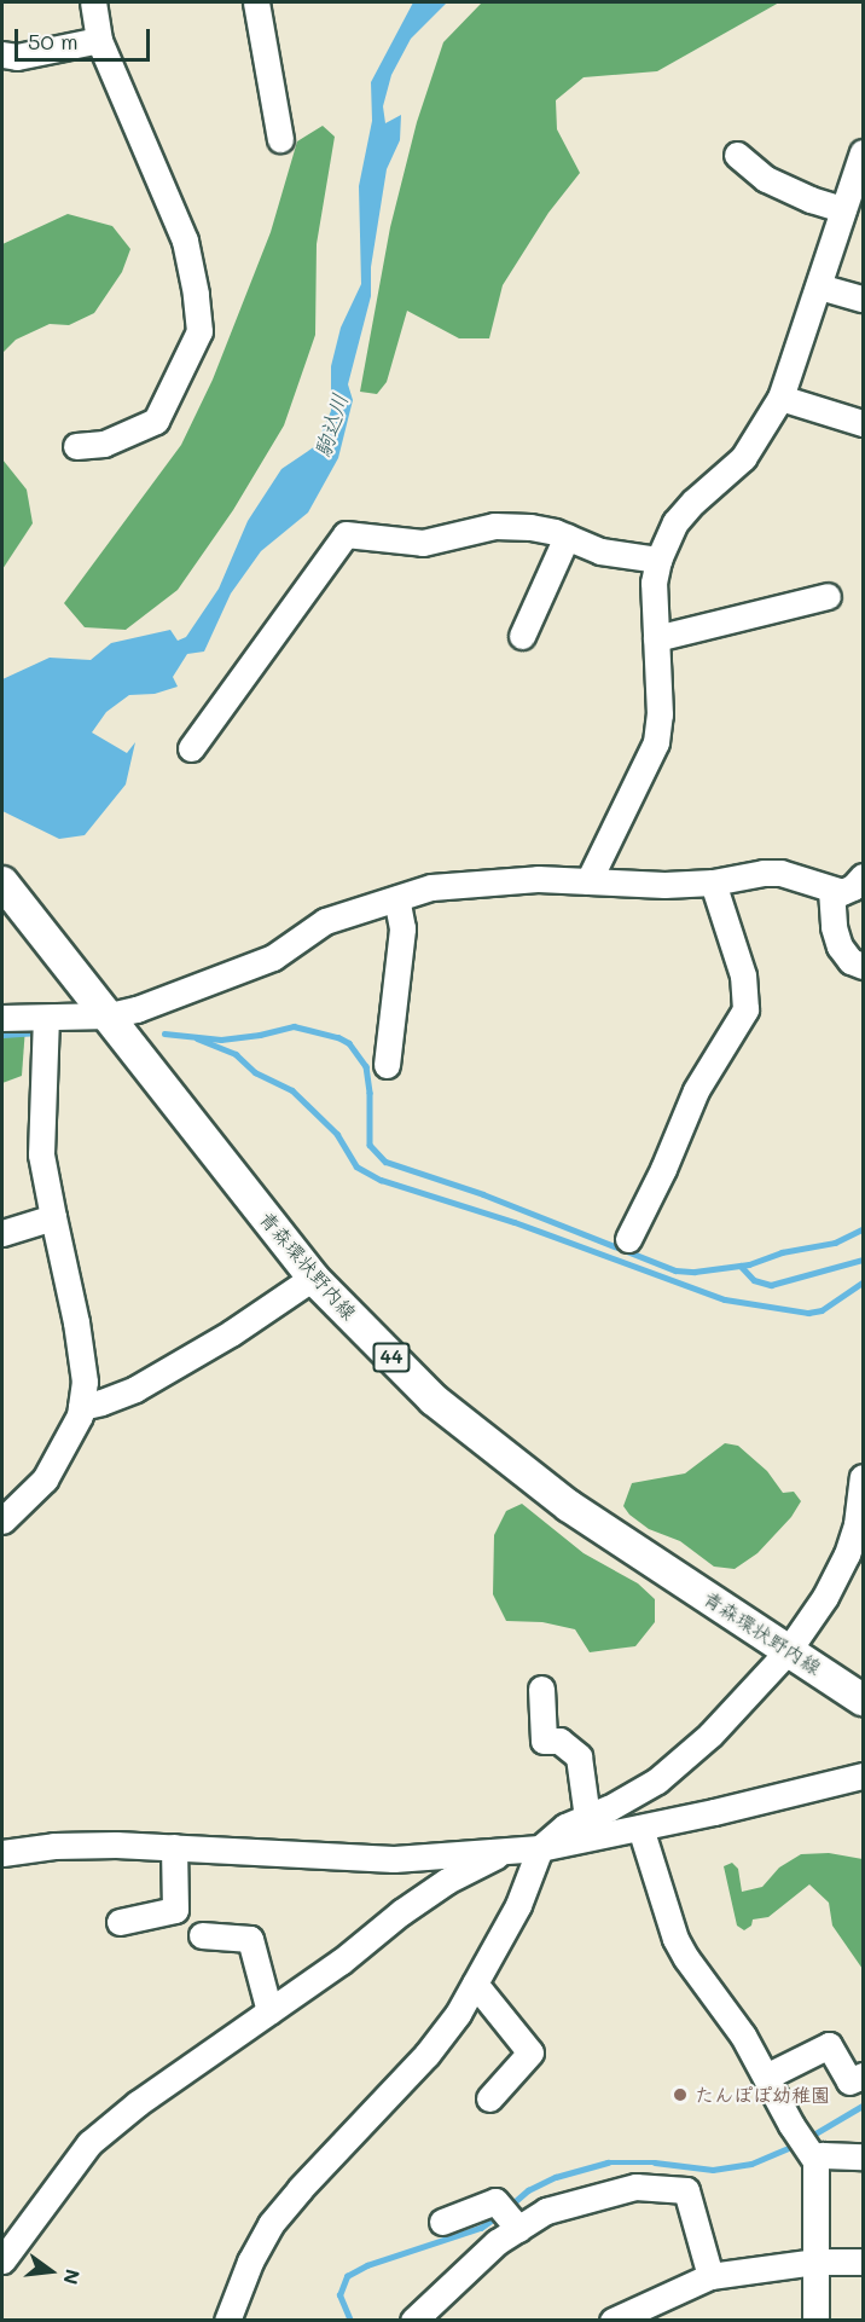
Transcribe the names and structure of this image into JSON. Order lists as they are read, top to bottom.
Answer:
{
  "streets": {
    "main road": ["青森環状野内線", "44"]
  },
  "water": ["駒込川"],
  "places": ["たんぽぽ幼稚園"],
  "scale_bar": "50 m",
  "north": "right"
}
